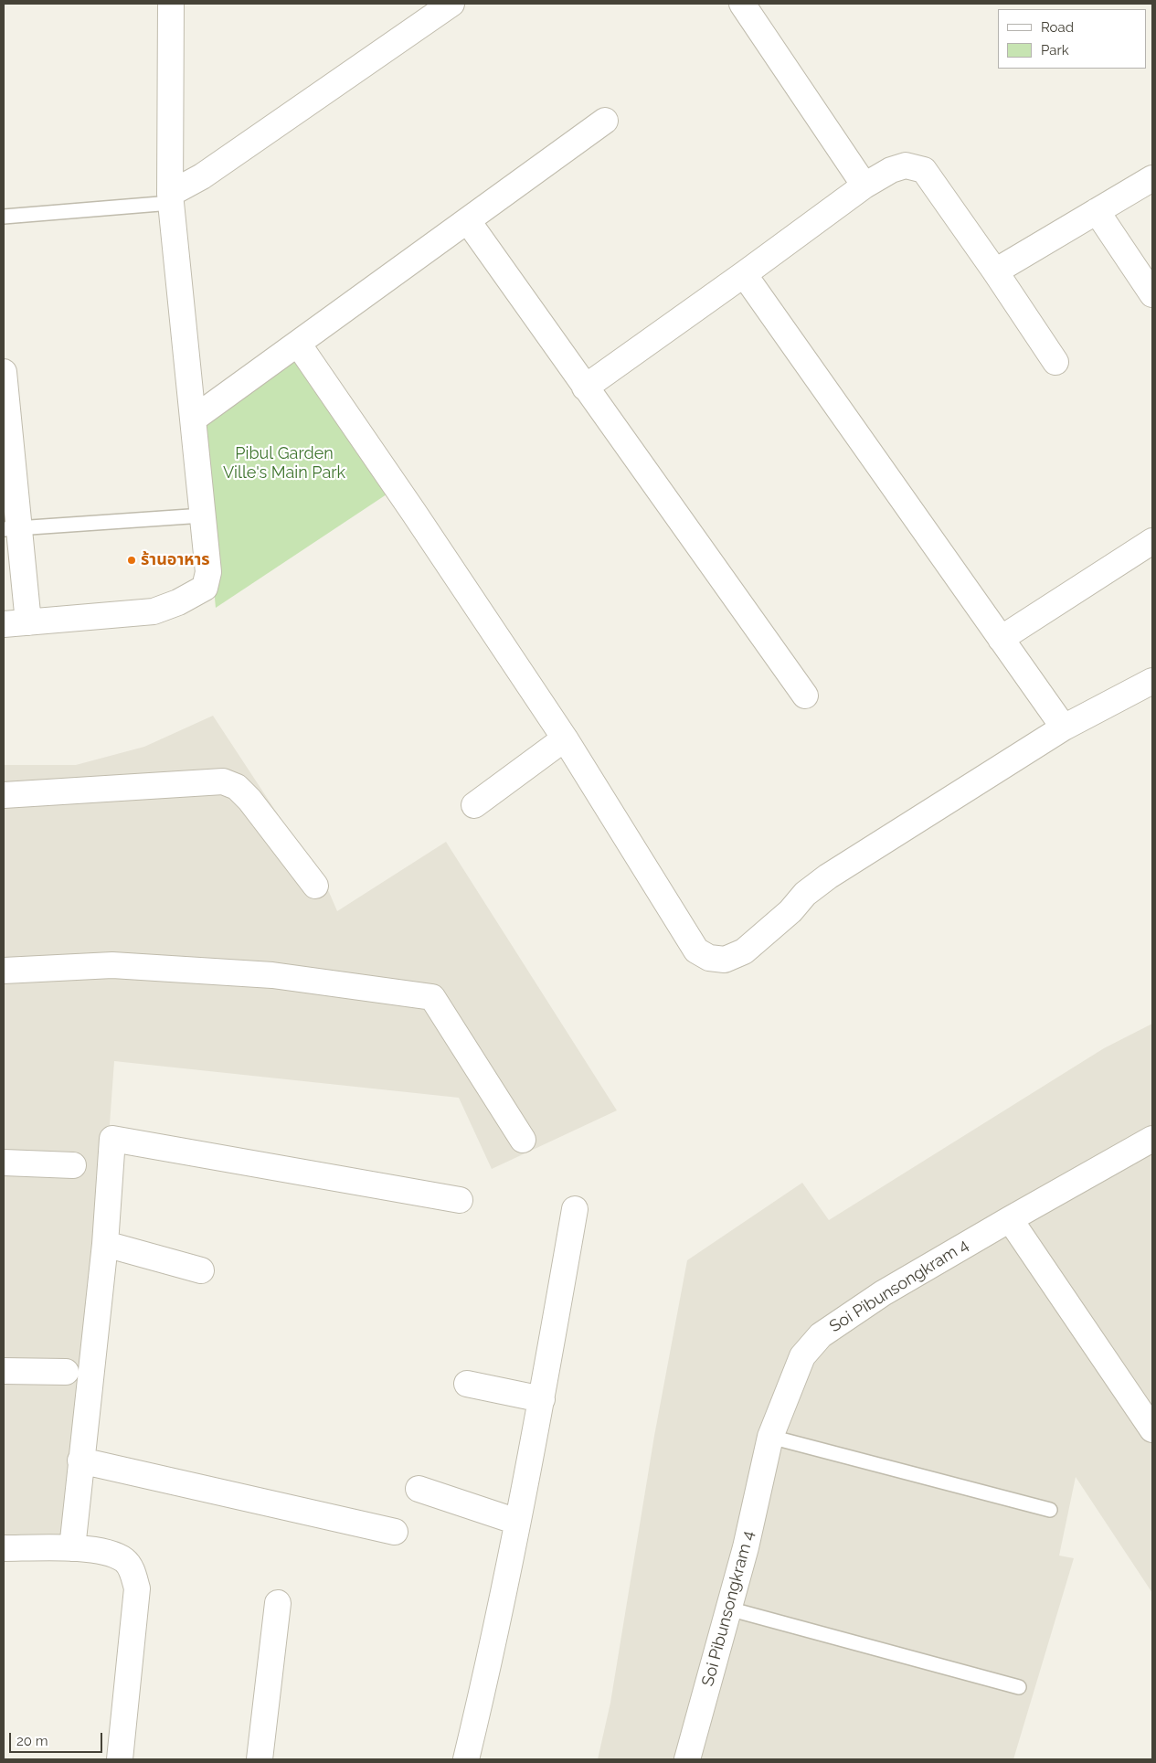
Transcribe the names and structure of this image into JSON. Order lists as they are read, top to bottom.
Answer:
{
  "streets": {
    "street": ["Soi Pibunsongkram 4"]
  },
  "parks": ["Pibul Garden Ville's Main Park"],
  "places": ["ร้านอาหาร"],
  "legend": ["Road", "Park"],
  "scale_bar": "20 m"
}
